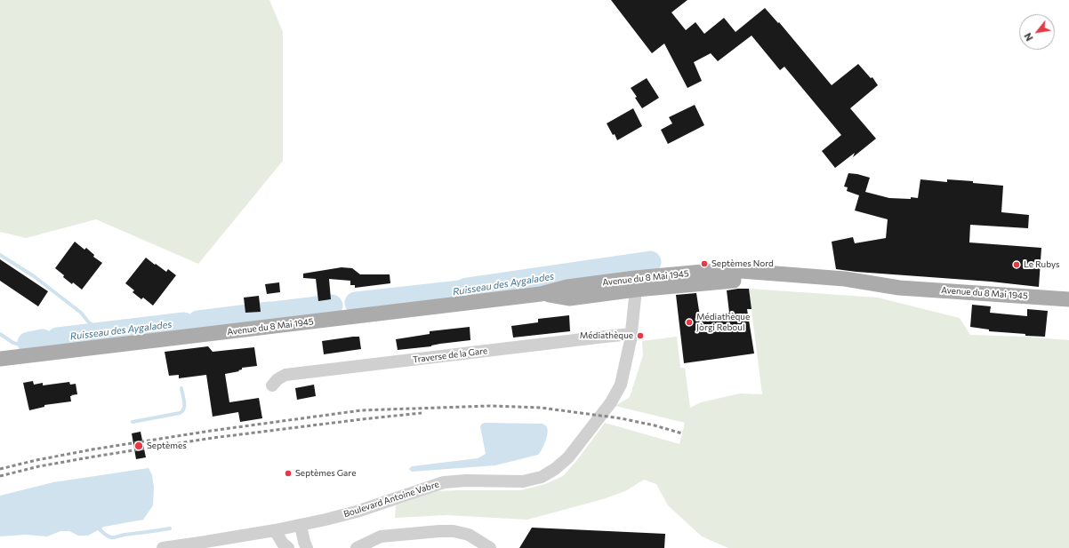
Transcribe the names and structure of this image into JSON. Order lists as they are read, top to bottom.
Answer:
{
  "streets": {
    "main road": ["Avenue du 8 Mai 1945"],
    "street": ["Traverse de la Gare", "Boulevard Antoine Vabre"]
  },
  "crossings": [
    ["Avenue du 8 Mai 1945", "Boulevard Antoine Vabre"],
    ["Traverse de la Gare", "Boulevard Antoine Vabre"]
  ],
  "water": ["Ruisseau des Aygalades"],
  "places": [
    "Septèmes Nord",
    "Le Rubys",
    "Médiathèque Jòrgi Reboul",
    "Médiathèque",
    "Septèmes",
    "Septèmes Gare"
  ],
  "north": "bottom left"
}
